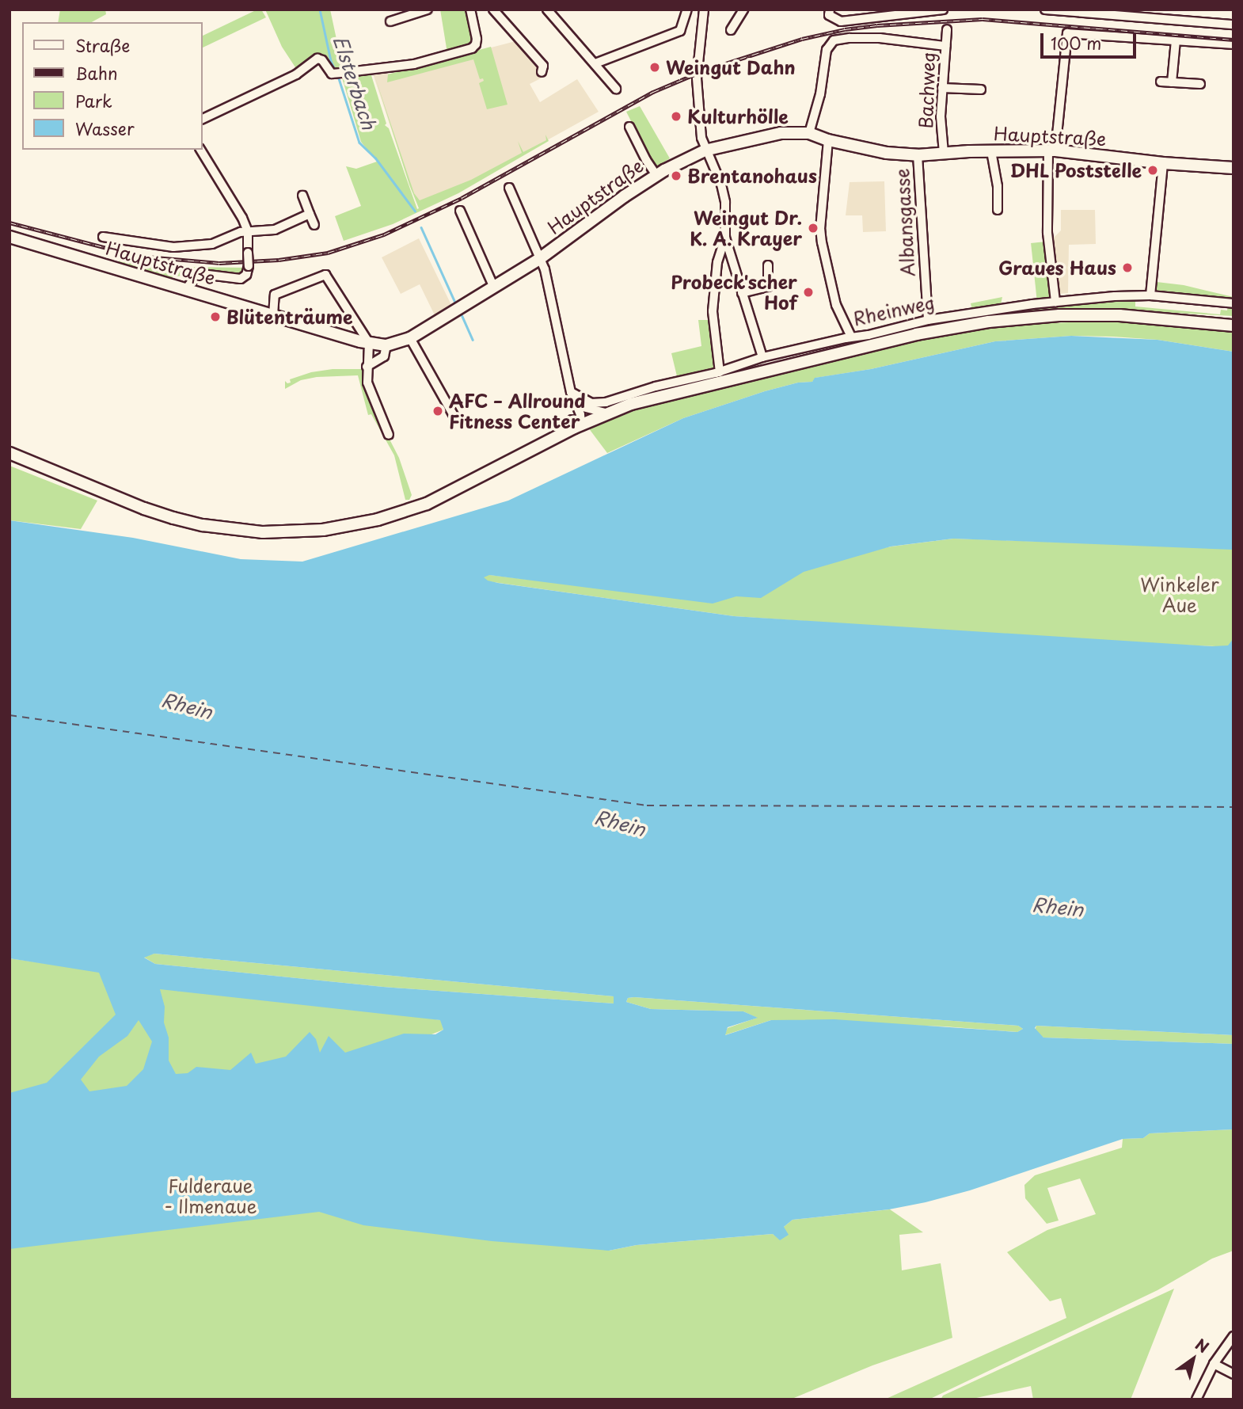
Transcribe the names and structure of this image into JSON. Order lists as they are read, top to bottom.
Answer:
{
  "streets": {
    "main road": ["Hauptstraße"],
    "street": ["Bachweg", "Albansgasse", "Rheinweg"]
  },
  "crossings": [
    ["Bachweg", "Hauptstraße"],
    ["Hauptstraße", "Albansgasse"],
    ["Albansgasse", "Rheinweg"]
  ],
  "water": ["Elsterbach", "Rhein"],
  "parks": ["Winkeler Aue", "Fulderaue - Ilmenaue"],
  "places": [
    "Weingut Dahn",
    "Kulturhölle",
    "DHL Poststelle",
    "Brentanohaus",
    "Weingut Dr. K. A. Krayer",
    "Graues Haus",
    "Probeck'scher Hof",
    "Blütenträume",
    "AFC – Allround Fitness Center"
  ],
  "legend": [
    "Straße",
    "Bahn",
    "Park",
    "Wasser"
  ],
  "scale_bar": "100 m",
  "north": "top right"
}
